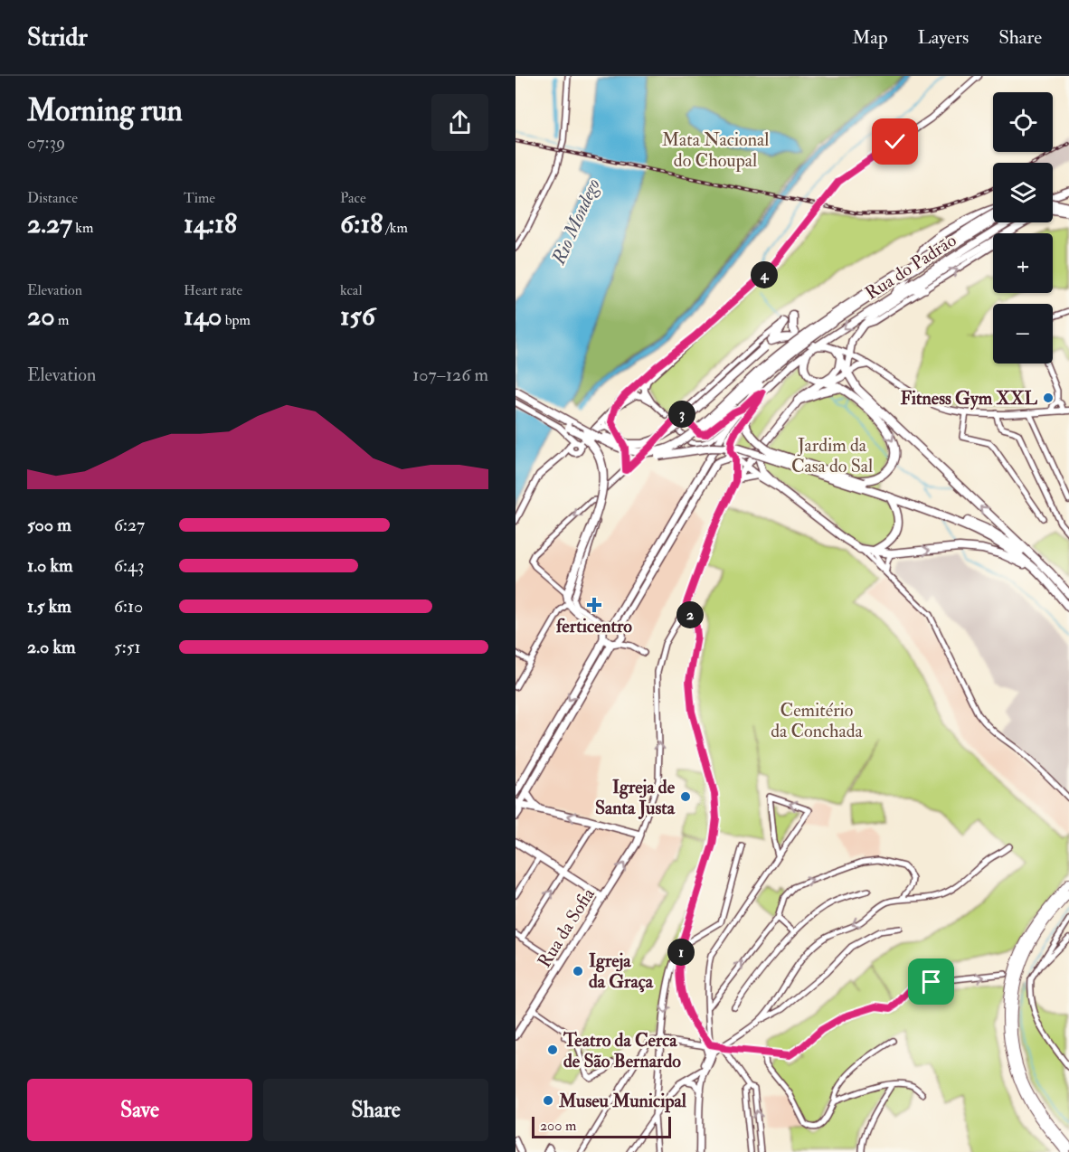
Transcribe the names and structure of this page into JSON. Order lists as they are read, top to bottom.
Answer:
{
  "streets": {
    "main road": ["Rua do Padrão", "Rua da Sofia"]
  },
  "water": ["Rio Mondego"],
  "parks": ["Mata Nacional do Choupal", "Jardim da Casa do Sal", "Cemitério da Conchada"],
  "places": {
    "other": [
      "Fitness Gym XXL",
      "Igreja de Santa Justa",
      "Igreja da Graça",
      "Teatro da Cerca de São Bernardo",
      "Museu Municipal"
    ],
    "health": ["ferticentro"]
  },
  "scale_bar": "200 m",
  "page": {
    "header": "Stridr",
    "nav": ["Map", "Layers", "Share"],
    "heading": ["Morning run", "07:39"],
    "map_buttons": ["+", "−"],
    "stats": [
      ["Distance", "2.27 km"],
      ["Time", "14:18"],
      ["Pace", "6:18 /km"],
      ["Elevation", "20 m"],
      ["Heart rate", "140 bpm"],
      ["kcal", "156"]
    ],
    "pins": [
      "4",
      "3",
      "2",
      "1"
    ],
    "chart": ["Elevation", "107–126 m"],
    "list": [
      {
        "name": "500 m",
        "note": "6:27"
      },
      {
        "name": "1.0 km",
        "note": "6:43"
      },
      {
        "name": "1.5 km",
        "note": "6:10"
      },
      {
        "name": "2.0 km",
        "note": "5:51"
      }
    ],
    "buttons": ["Save", "Share"],
    "scale": "200 m"
  }
}
